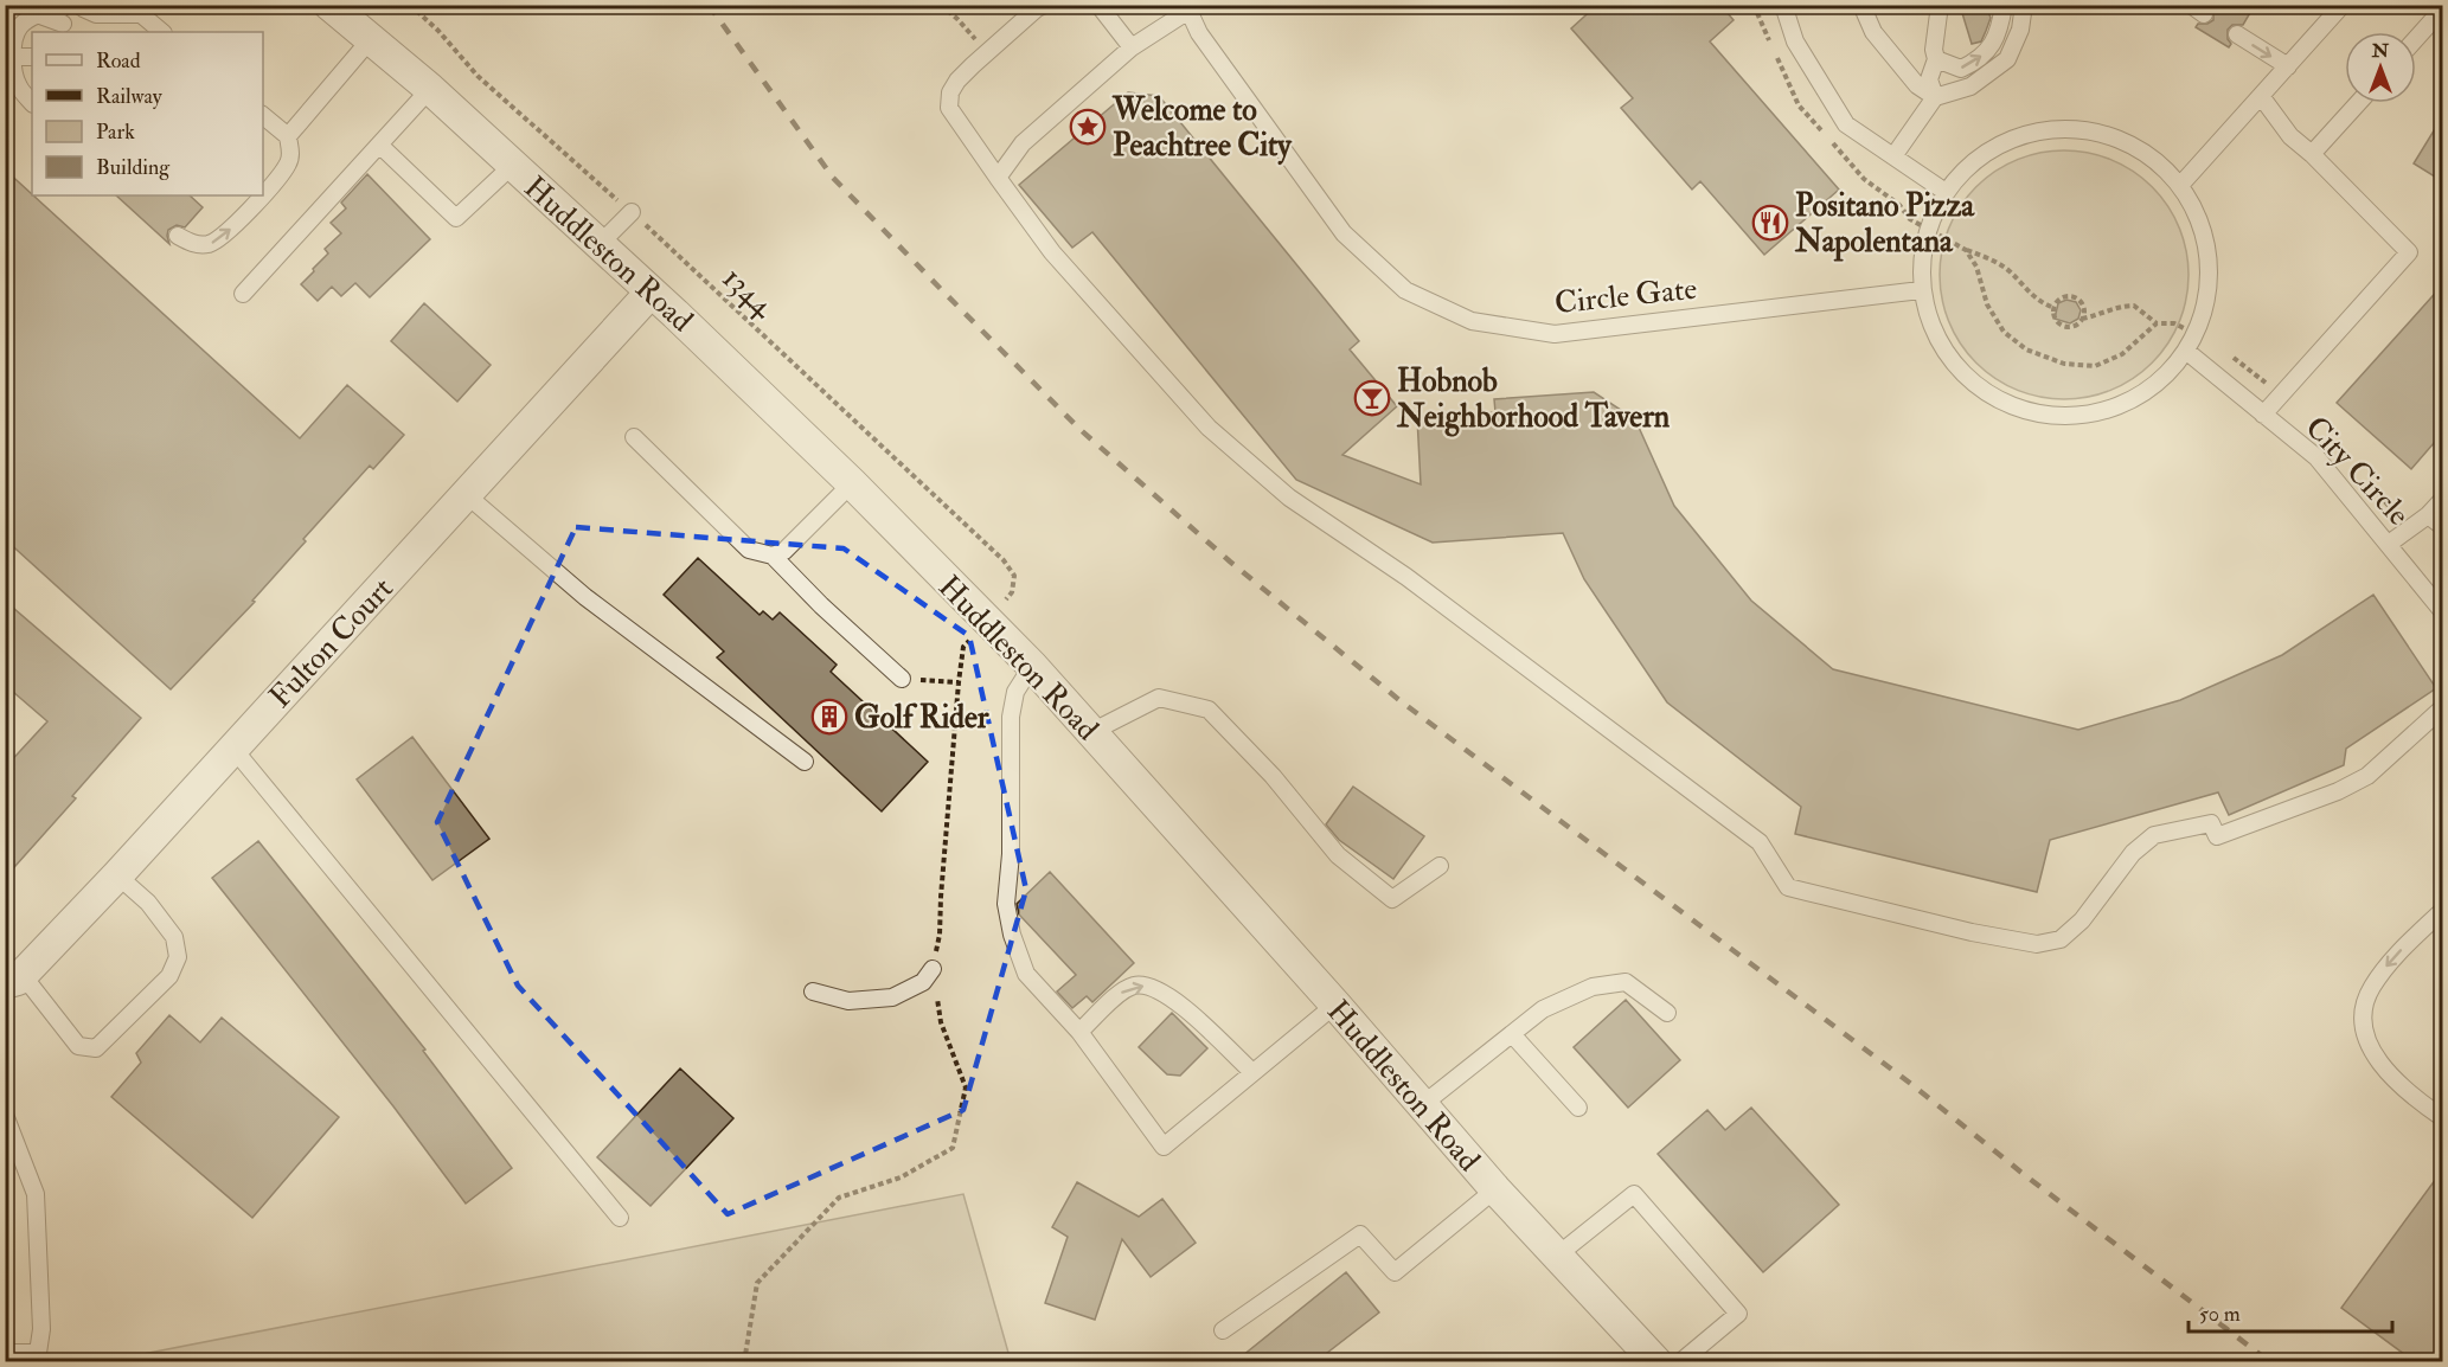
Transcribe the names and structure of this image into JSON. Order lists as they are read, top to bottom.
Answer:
{
  "streets": {
    "street": ["Huddleston Road", "Fulton Court"],
    "lane": ["Circle Gate", "City Circle"],
    "path": ["1344"]
  },
  "crossings": [
    ["Huddleston Road", "1344"],
    ["Huddleston Road", "Fulton Court"]
  ],
  "places": {
    "place": ["Welcome to Peachtree City"],
    "restaurant": ["Positano Pizza Napolentana"],
    "bar": ["Hobnob Neighborhood Tavern"],
    "building": ["Golf Rider"]
  },
  "legend": [
    "Road",
    "Railway",
    "Park",
    "Building"
  ],
  "scale_bar": "50 m",
  "north": "top"
}
